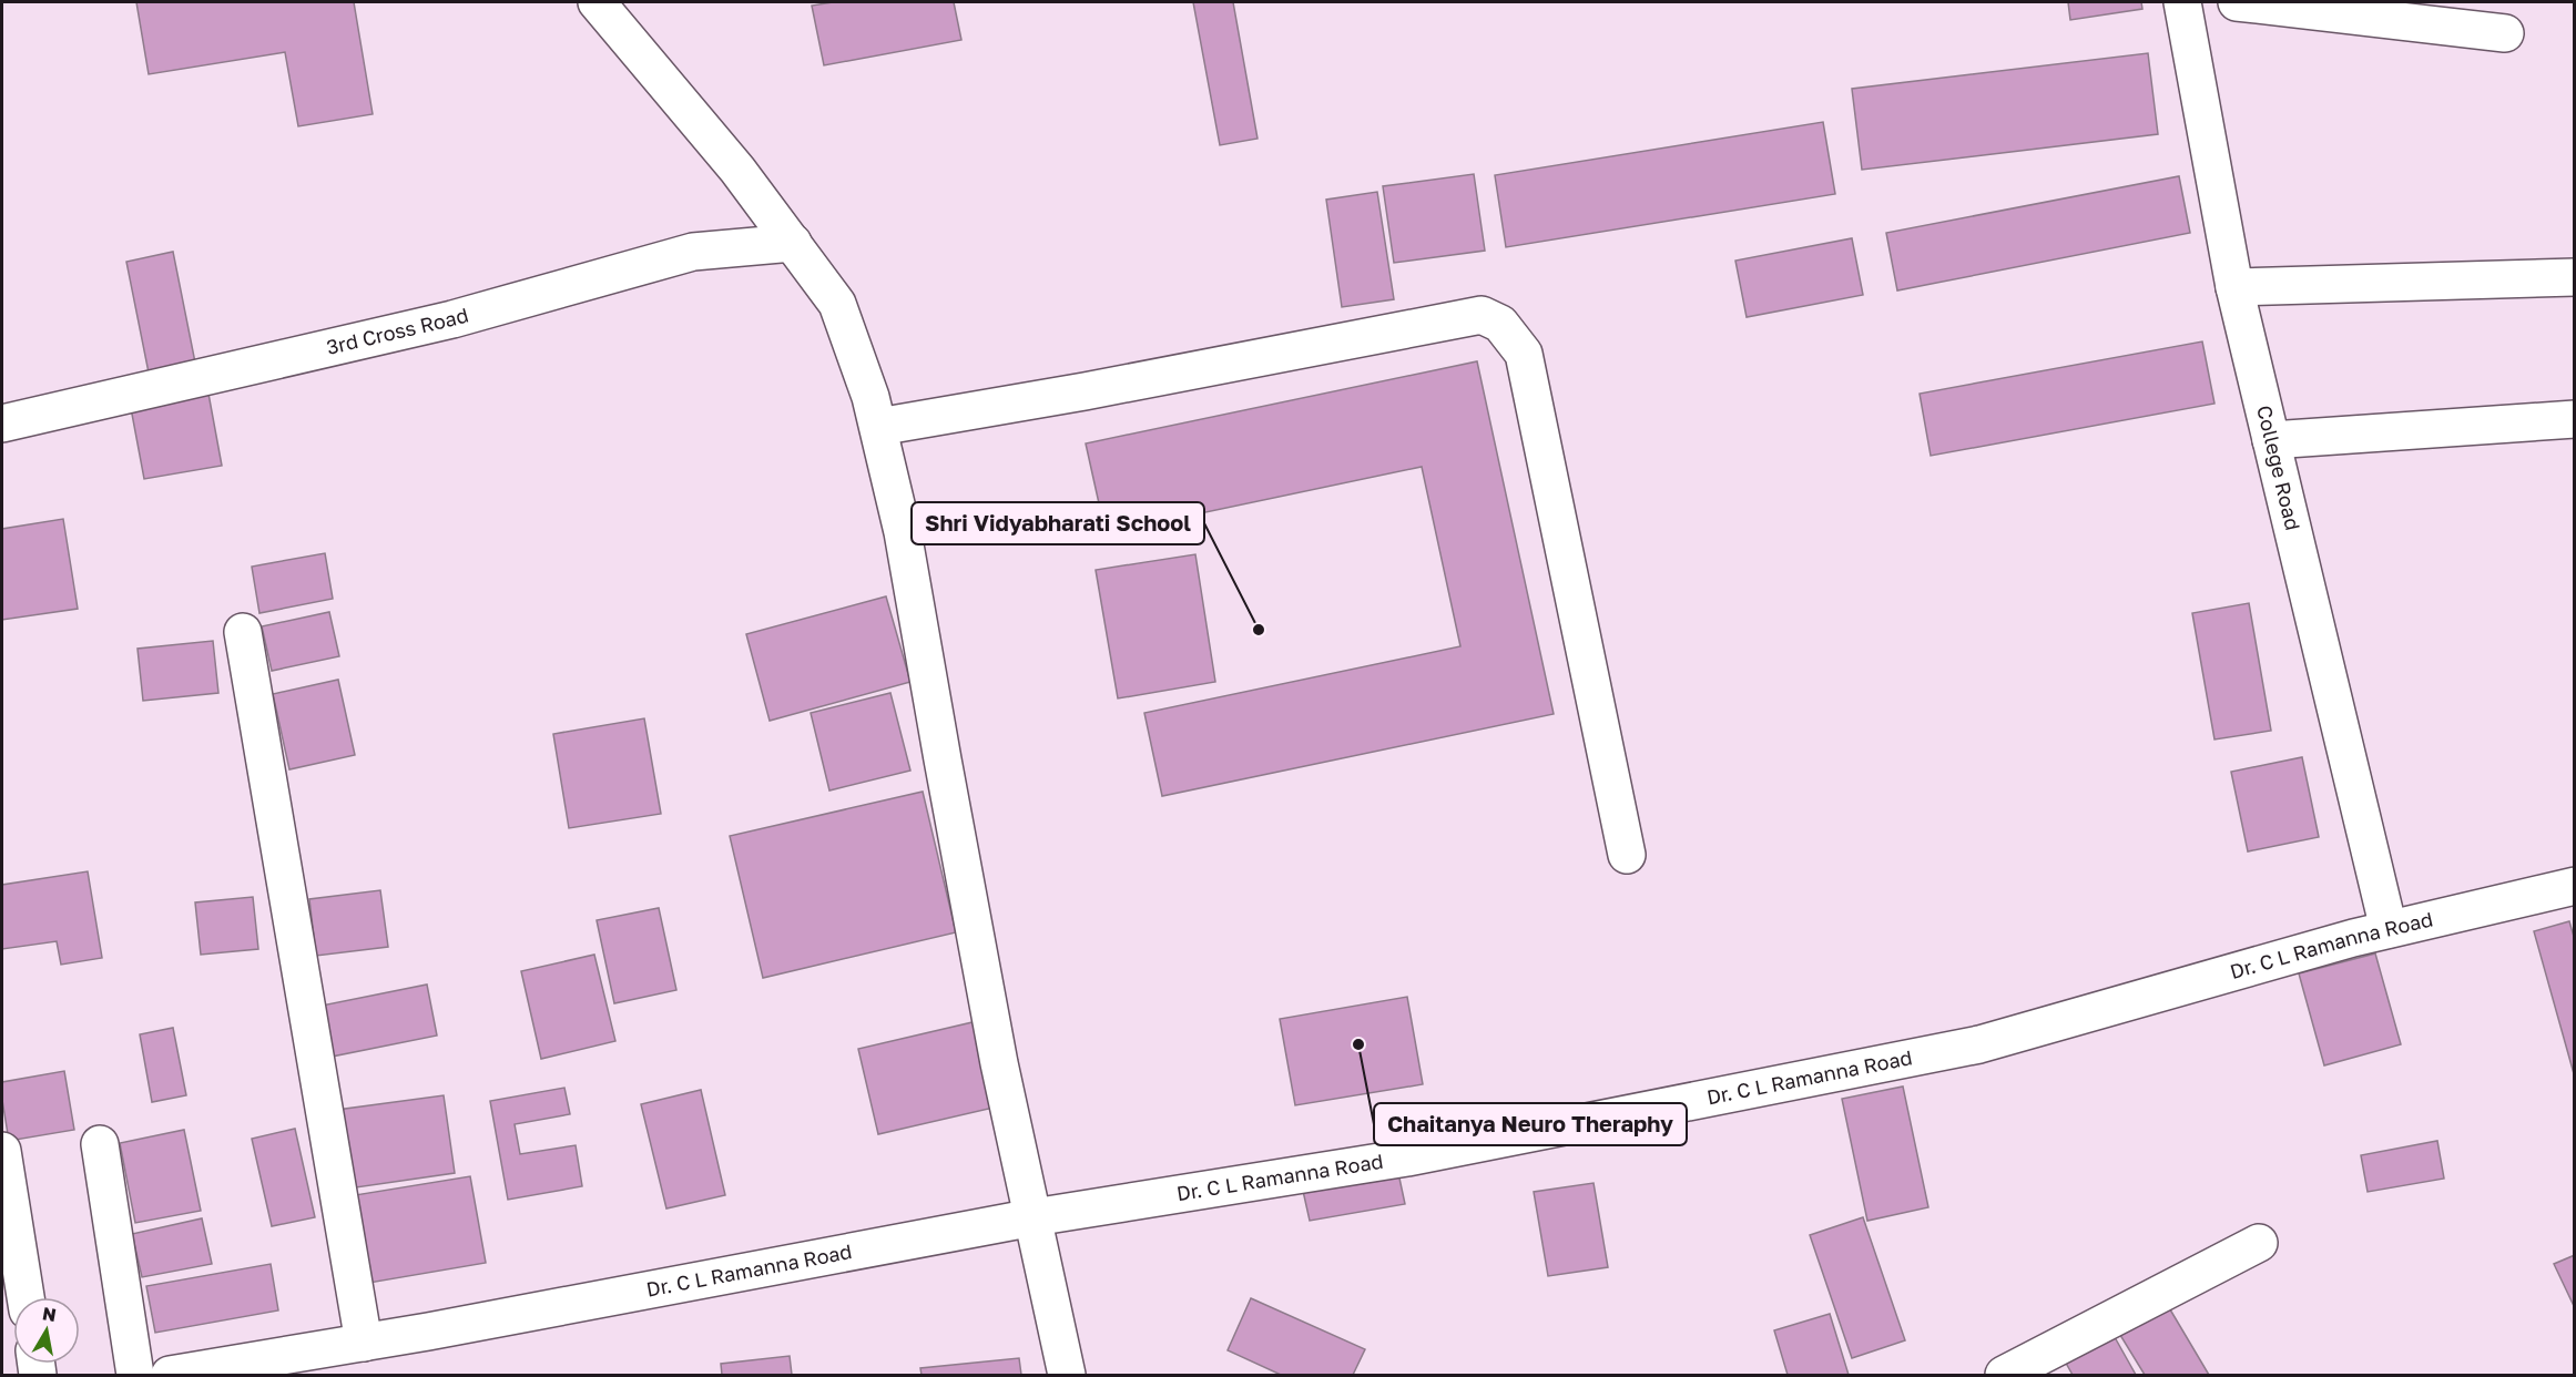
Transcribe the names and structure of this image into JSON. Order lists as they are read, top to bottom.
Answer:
{
  "streets": {
    "street": ["3rd Cross Road", "College Road", "Dr. C L Ramanna Road"]
  },
  "crossings": [
    ["College Road", "Dr. C L Ramanna Road"]
  ],
  "places": ["Shri Vidyabharati School", "Chaitanya Neuro Theraphy"],
  "north": "top"
}
